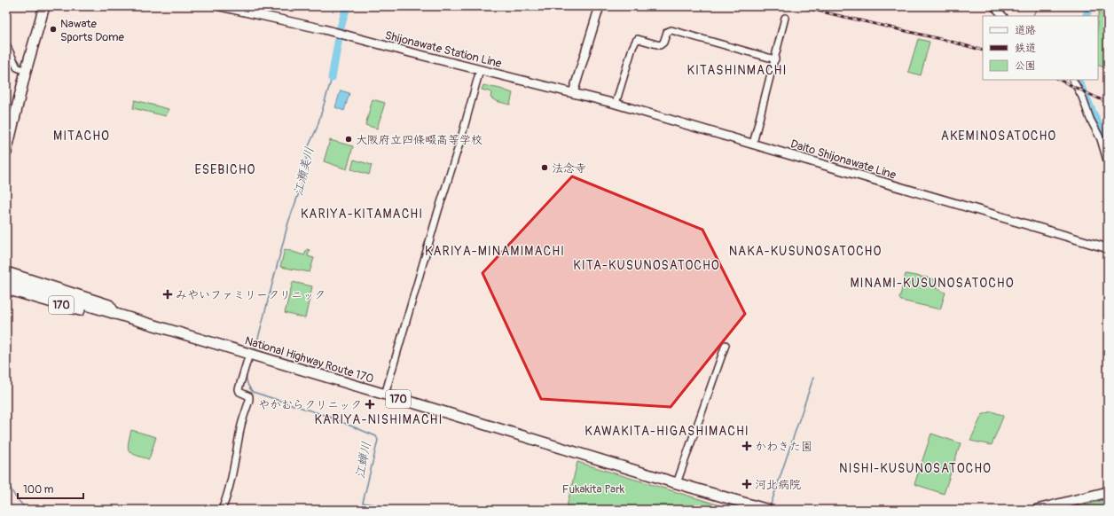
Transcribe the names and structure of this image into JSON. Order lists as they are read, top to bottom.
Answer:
{
  "streets": {
    "highway": ["170", "National Highway Route 170"],
    "main road": ["Shijonawate Station Line", "Daito Shijonawate Line"]
  },
  "crossings": [
    ["Shijonawate Station Line", "Daito Shijonawate Line"],
    ["170", "National Highway Route 170"]
  ],
  "districts": [
    "KITASHINMACHI",
    "MITACHO",
    "AKEMINOSATOCHO",
    "ESEBICHO",
    "KARIYA-KITAMACHI",
    "KARIYA-MINAMIMACHI",
    "NAKA-KUSUNOSATOCHO",
    "KITA-KUSUNOSATOCHO",
    "MINAMI-KUSUNOSATOCHO",
    "KARIYA-NISHIMACHI",
    "KAWAKITA-HIGASHIMACHI",
    "NISHI-KUSUNOSATOCHO"
  ],
  "water": ["江瀬美川", "江蝉川"],
  "parks": ["Fukakita Park"],
  "places": {
    "other": ["Nawate Sports Dome", "大阪府立四條畷高等学校", "法念寺"],
    "health": [
      "みやいファミリークリニック",
      "やかむらクリニック",
      "かわきた園",
      "河北病院"
    ]
  },
  "legend": ["道路", "鉄道", "公園"],
  "scale_bar": "100 m"
}
